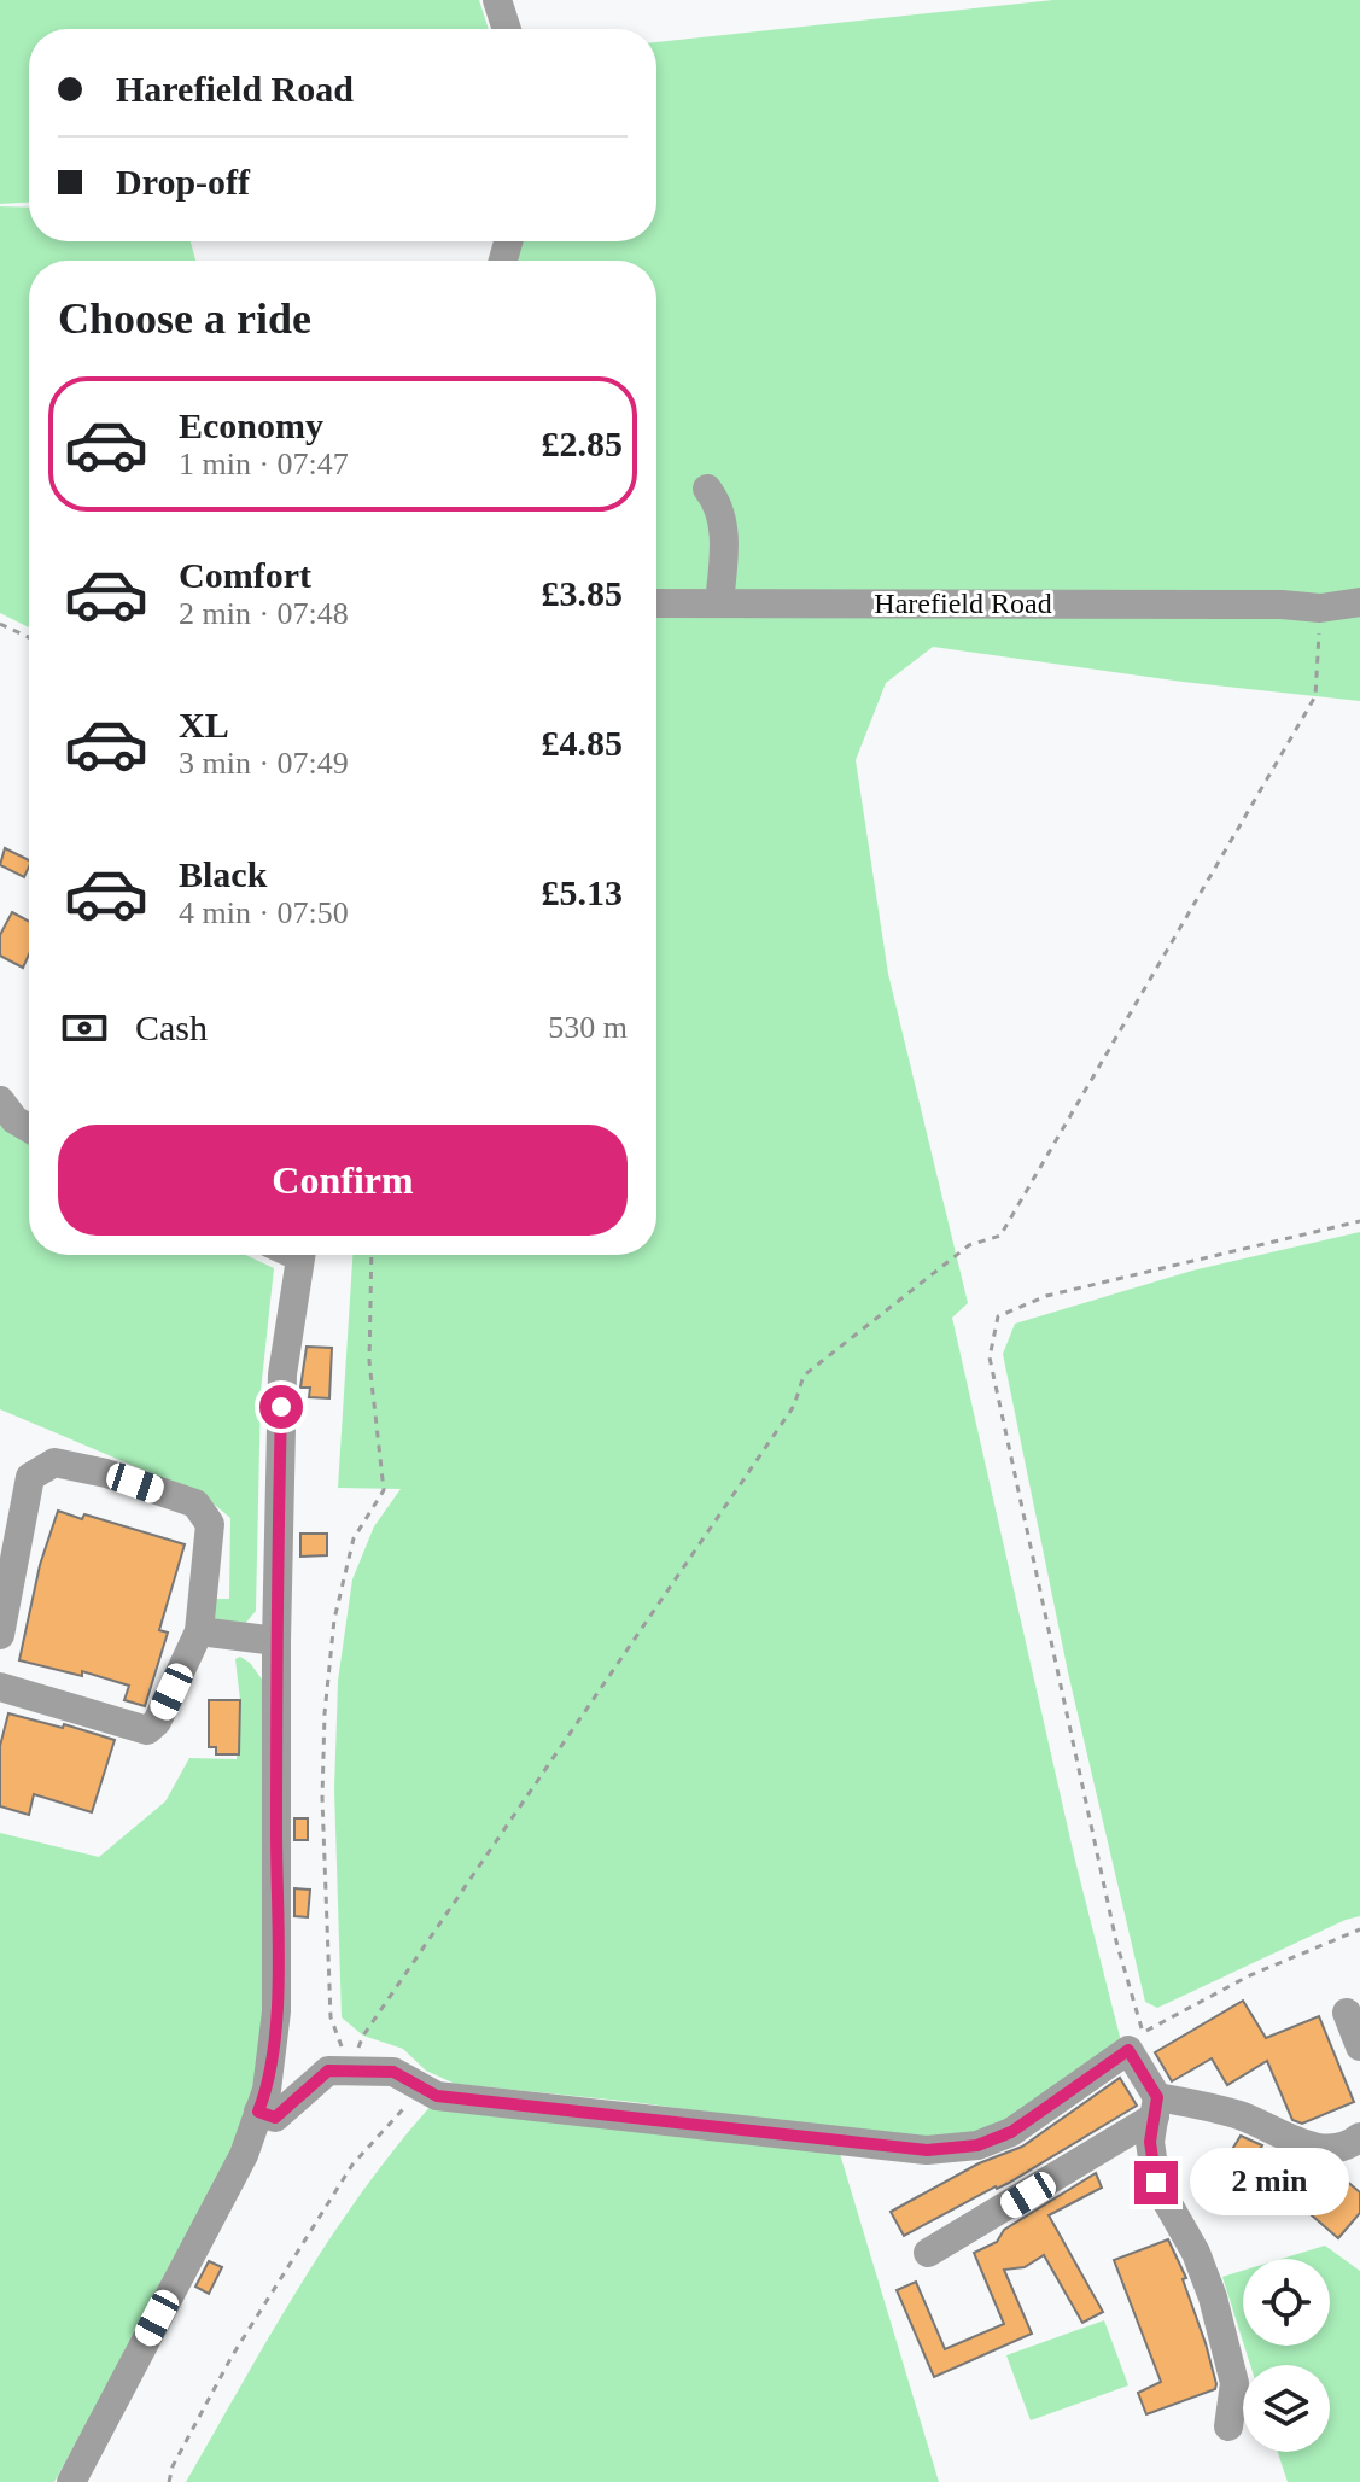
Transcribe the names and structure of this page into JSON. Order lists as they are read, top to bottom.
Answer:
{
  "streets": {
    "street": ["Harefield Road"]
  },
  "page": {
    "banner": ["Harefield Road", "Drop-off"],
    "heading": "Choose a ride",
    "list": [
      {
        "name": "Economy",
        "note": "1 min · 07:47",
        "value": "£2.85"
      },
      {
        "name": "Comfort",
        "note": "2 min · 07:48",
        "value": "£3.85"
      },
      {
        "name": "XL",
        "note": "3 min · 07:49",
        "value": "£4.85"
      },
      {
        "name": "Black",
        "note": "4 min · 07:50",
        "value": "£5.13"
      }
    ],
    "pay": ["Cash", "530 m"],
    "buttons": "Confirm",
    "bubble": "2 min"
  }
}
